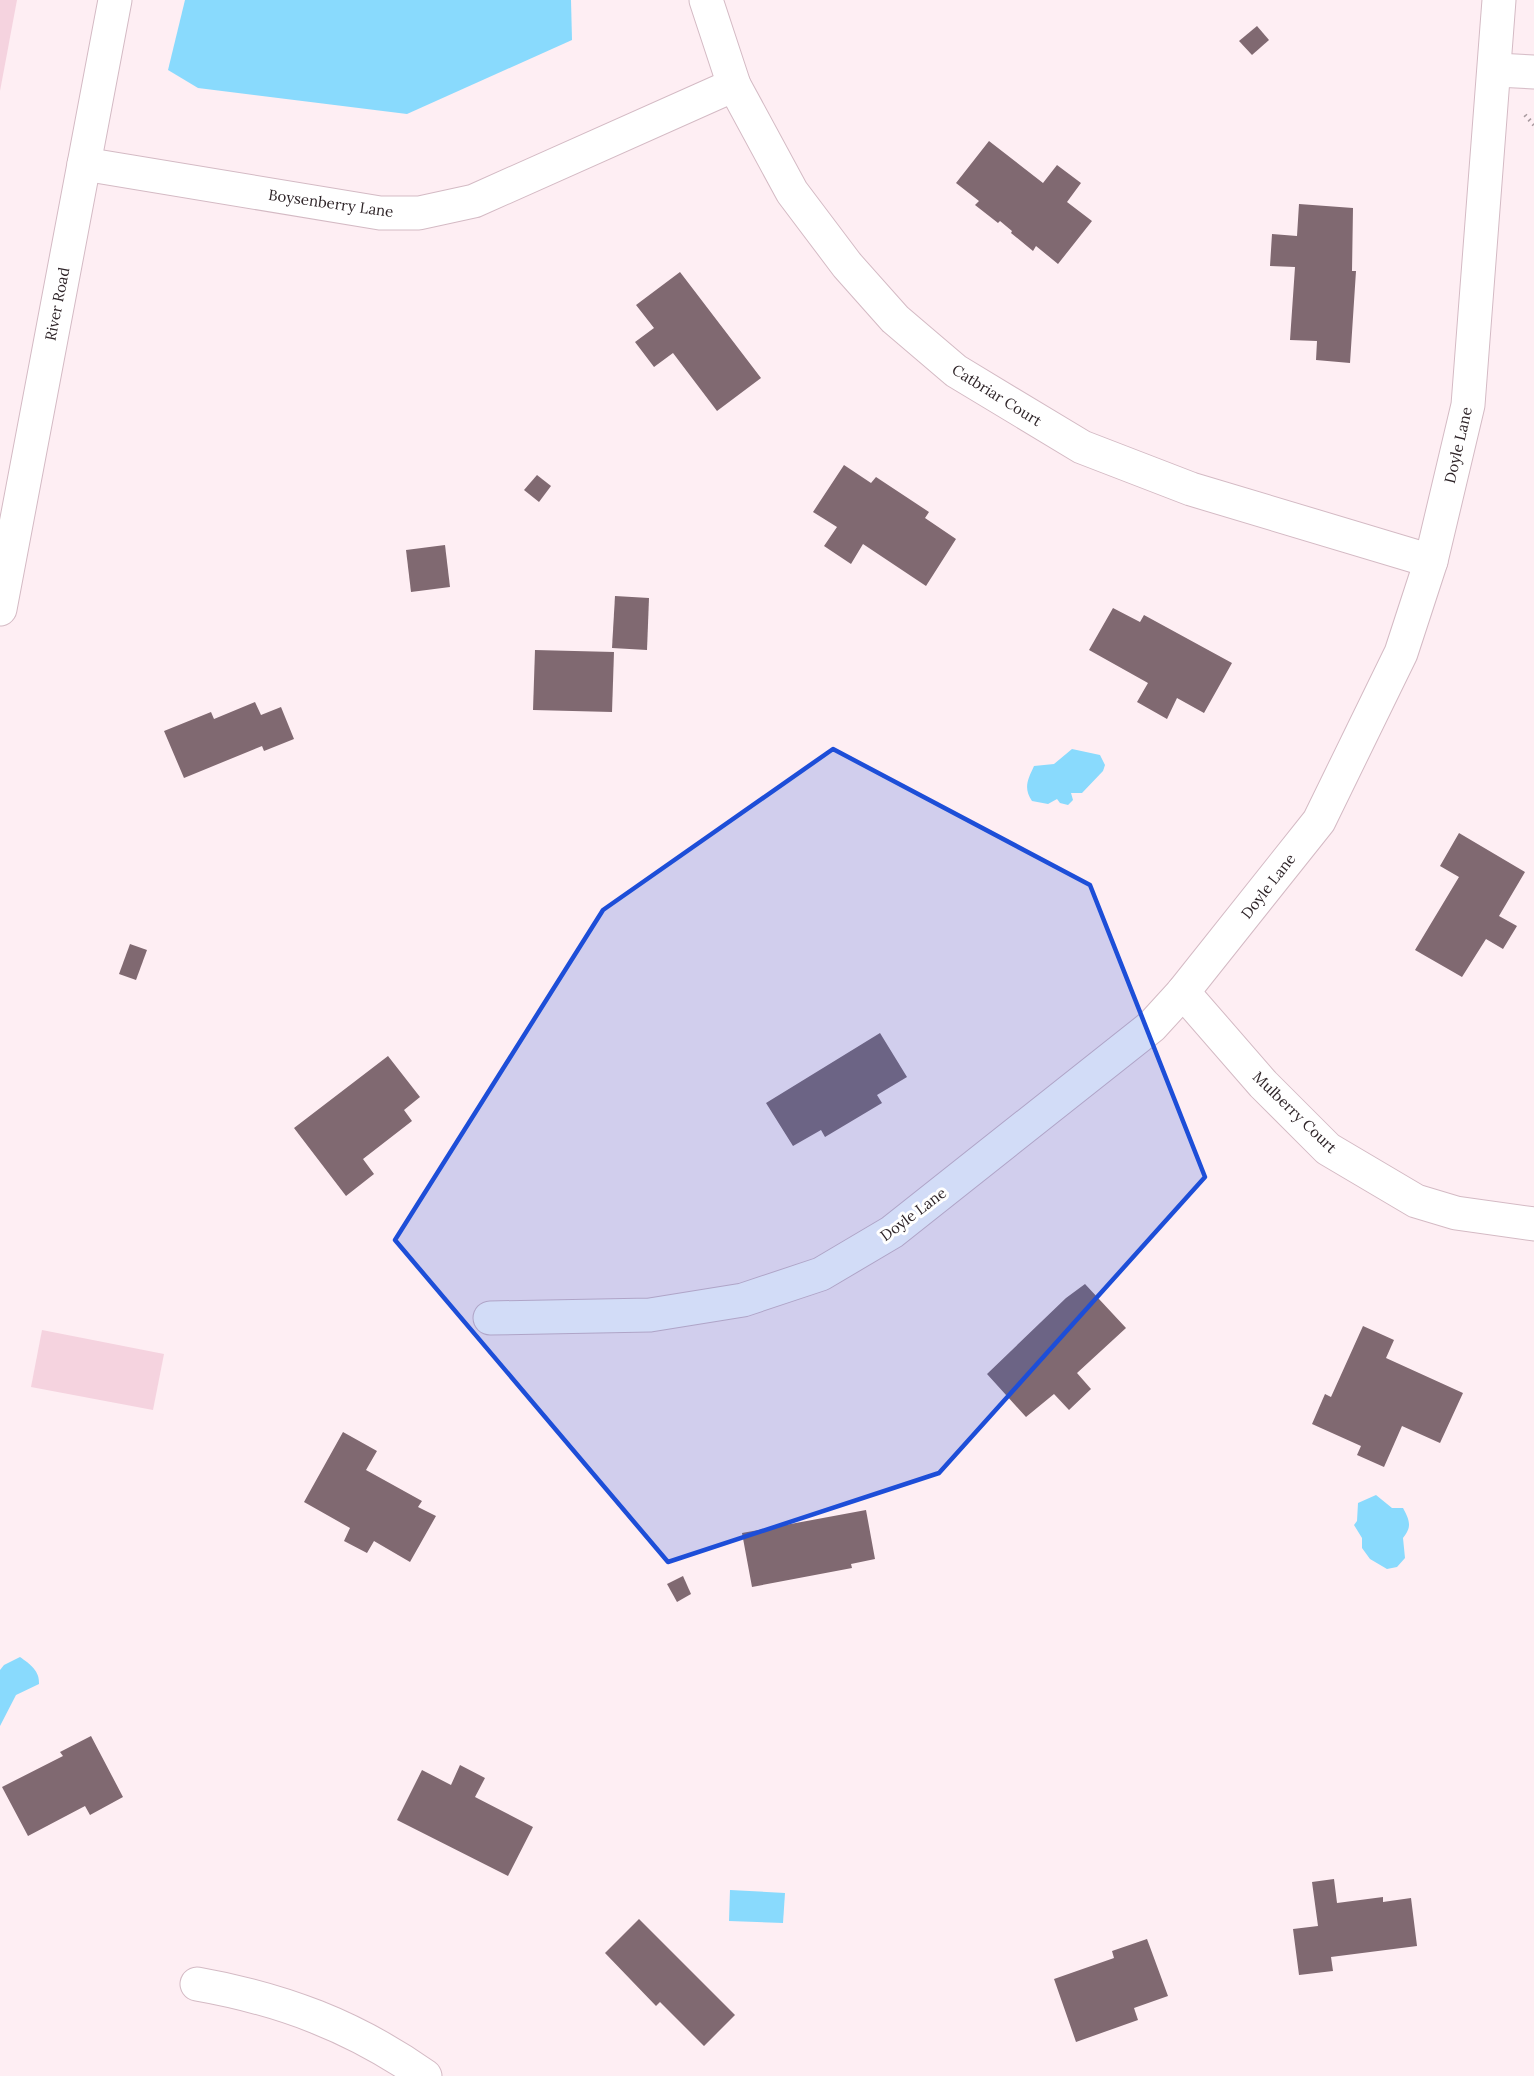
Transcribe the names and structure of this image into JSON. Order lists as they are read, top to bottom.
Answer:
{
  "streets": {
    "street": [
      "Boysenberry Lane",
      "River Road",
      "Catbriar Court",
      "Doyle Lane",
      "Mulberry Court"
    ]
  },
  "crossings": [
    ["Boysenberry Lane", "River Road"],
    ["Boysenberry Lane", "Catbriar Court"],
    ["Catbriar Court", "Doyle Lane"],
    ["Doyle Lane", "Mulberry Court"]
  ]
}
